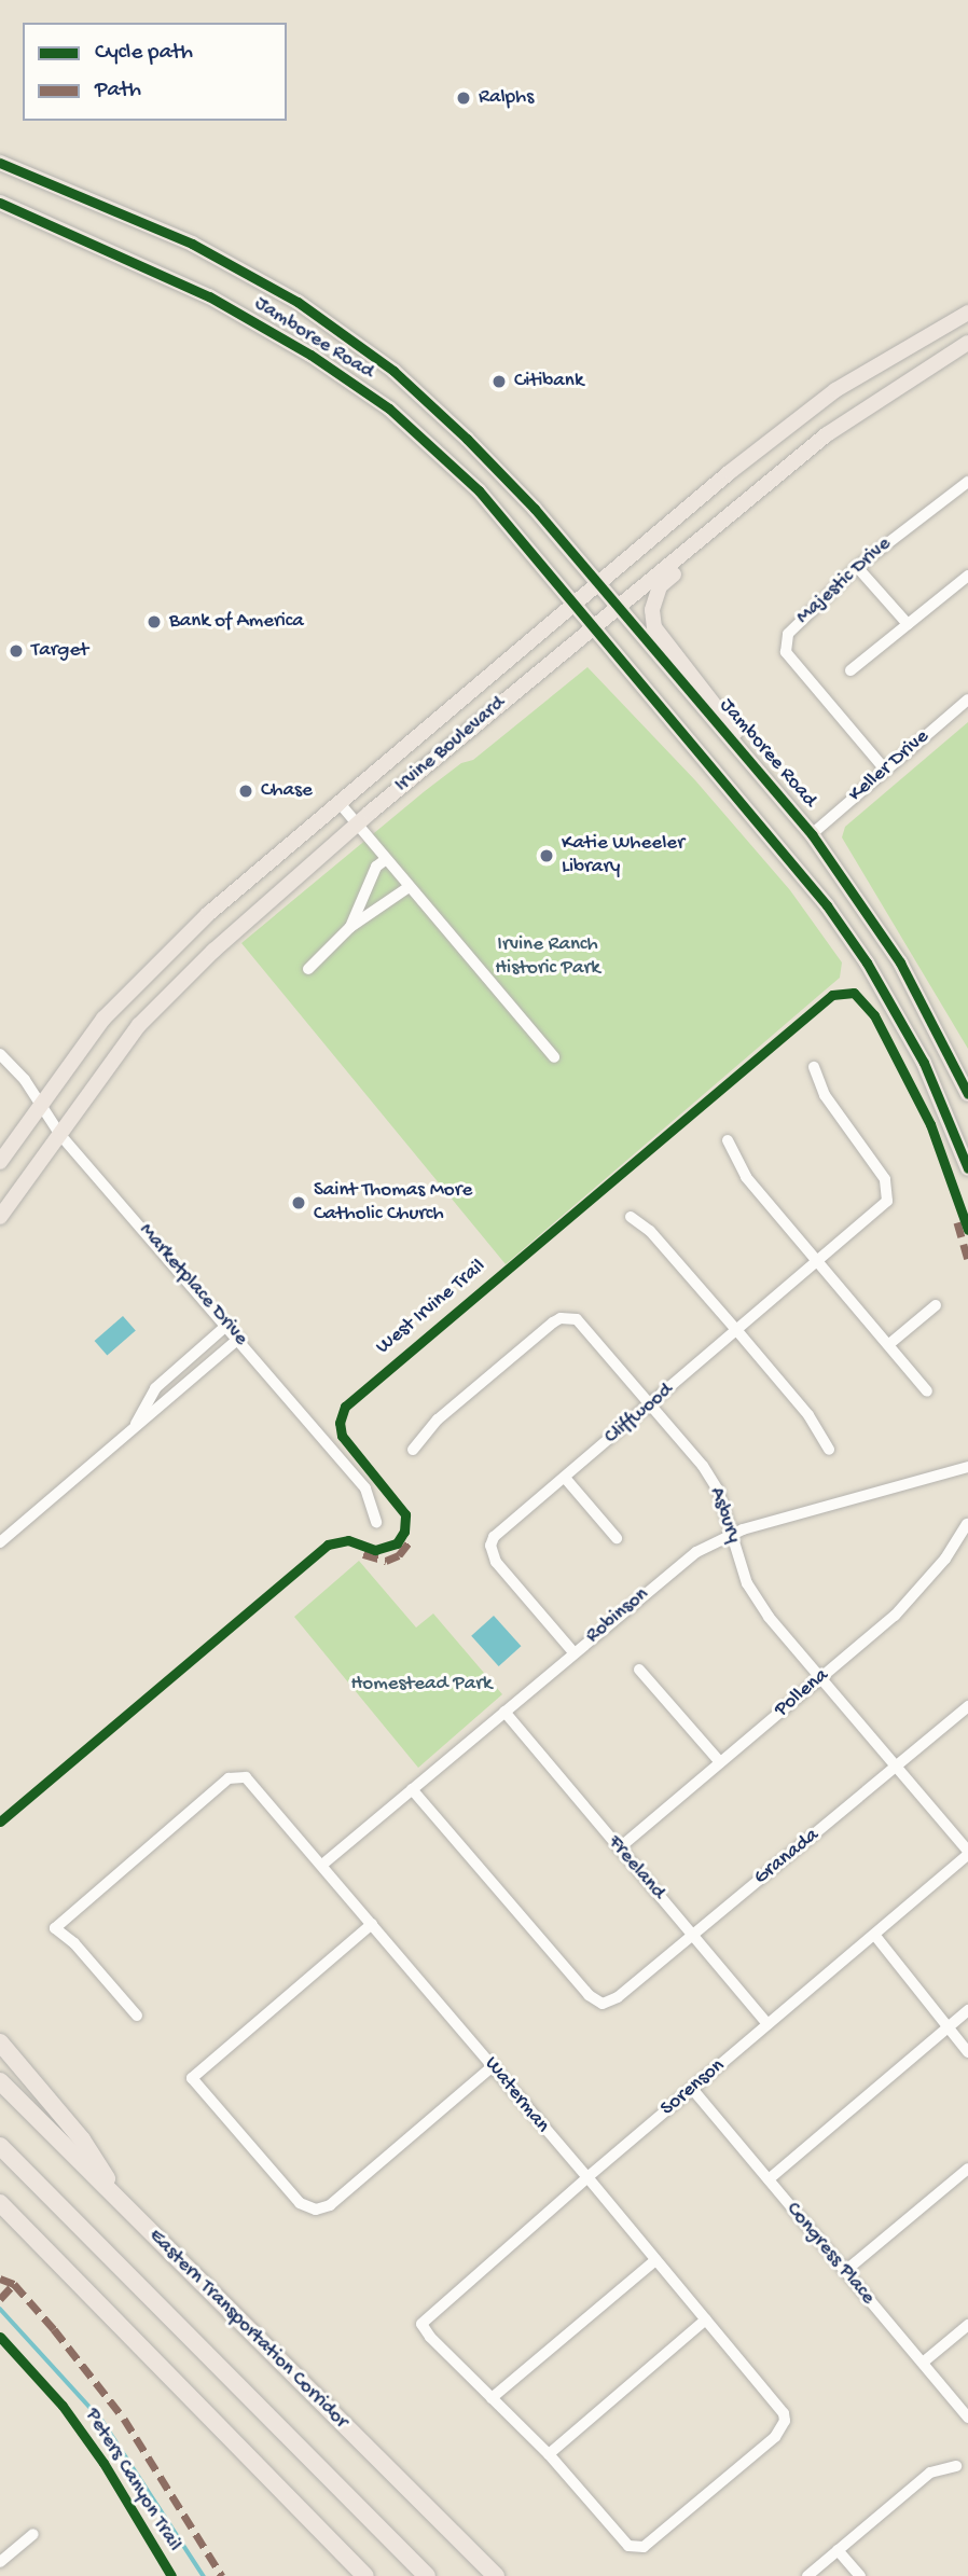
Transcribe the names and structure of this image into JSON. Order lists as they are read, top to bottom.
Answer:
{
  "streets": {
    "highway": ["Eastern Transportation Corridor"],
    "main road": ["Jamboree Road", "Irvine Boulevard"],
    "street": [
      "Majestic Drive",
      "Keller Drive",
      "Marketplace Drive",
      "Cliffwood",
      "Asbury",
      "Robinson",
      "Pollena",
      "Granada",
      "Freeland",
      "Sorenson",
      "Waterman",
      "Congress Place"
    ],
    "cycle path": ["West Irvine Trail", "Peters Canyon Trail"]
  },
  "crossings": [
    ["Jamboree Road", "Irvine Boulevard"],
    ["Jamboree Road", "Keller Drive"],
    ["Majestic Drive", "Keller Drive"],
    ["Irvine Boulevard", "Marketplace Drive"],
    ["Cliffwood", "Asbury"],
    ["Cliffwood", "Robinson"],
    ["Asbury", "Robinson"],
    ["Asbury", "Pollena"],
    ["Asbury", "Granada"],
    ["Asbury", "Sorenson"],
    ["Robinson", "Granada"],
    ["Robinson", "Freeland"],
    ["Robinson", "Waterman"],
    ["Pollena", "Freeland"],
    ["Granada", "Freeland"],
    ["Freeland", "Sorenson"],
    ["Sorenson", "Waterman"],
    ["Sorenson", "Congress Place"]
  ],
  "parks": ["Irvine Ranch Historic Park", "Homestead Park"],
  "places": [
    "Ralphs",
    "Citibank",
    "Bank of America",
    "Target",
    "Chase",
    "Katie Wheeler Library",
    "Saint Thomas More Catholic Church"
  ],
  "legend": ["Cycle path", "Path"]
}
